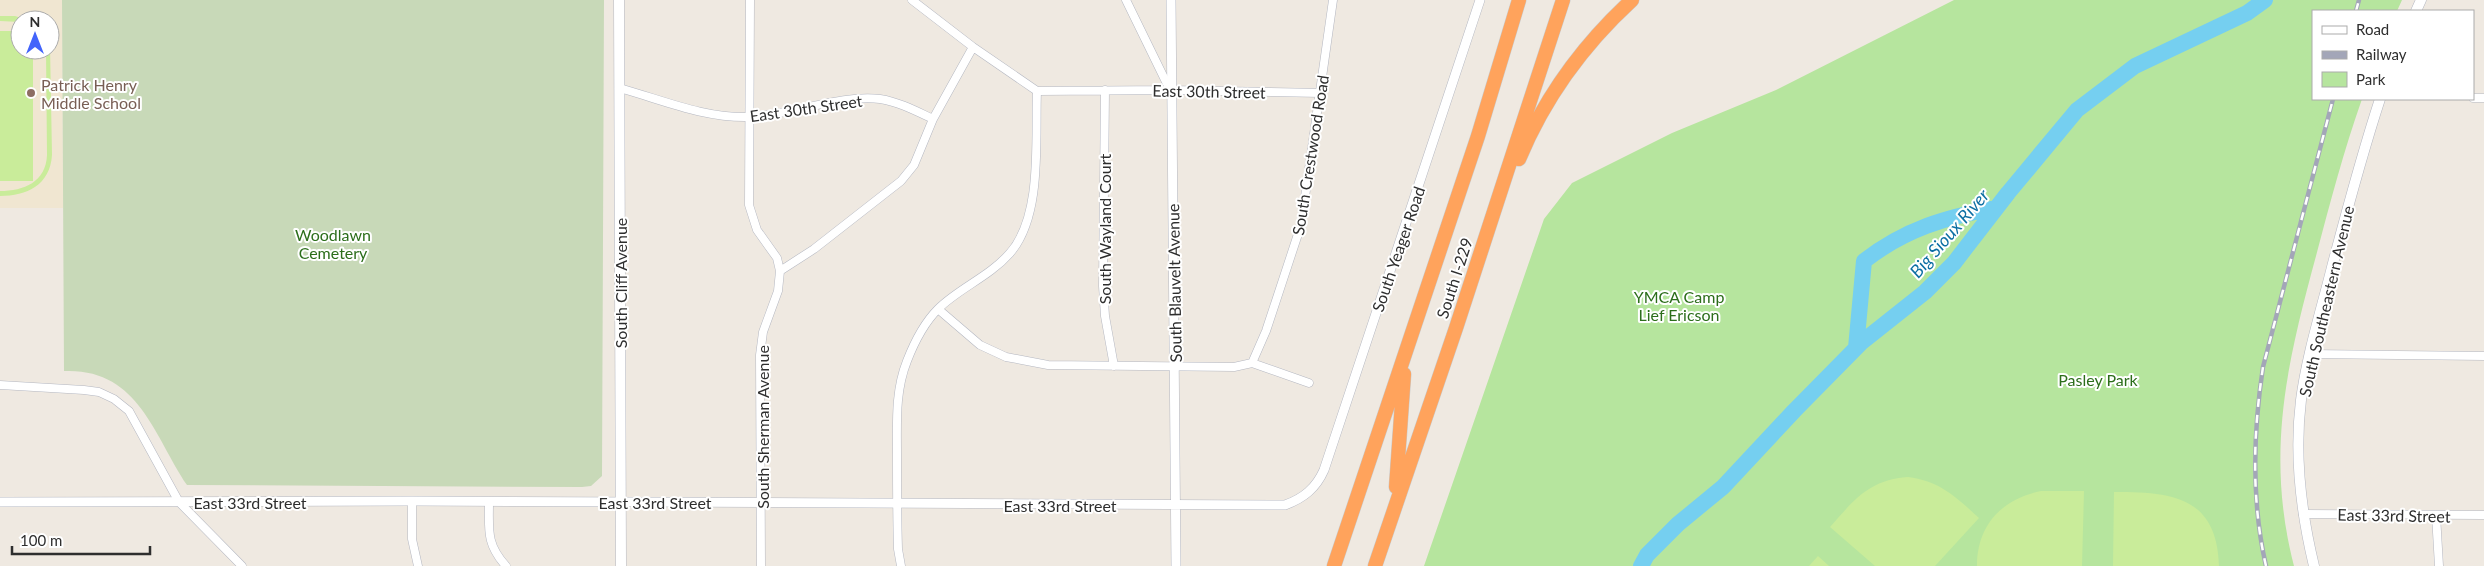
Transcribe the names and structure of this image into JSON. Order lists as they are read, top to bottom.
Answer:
{
  "streets": {
    "highway": ["South I-229"],
    "main road": ["South Cliff Avenue", "South Southeastern Avenue"],
    "street": [
      "East 30th Street",
      "South Crestwood Road",
      "South Wayland Court",
      "South Yeager Road",
      "South Blauvelt Avenue",
      "South Sherman Avenue",
      "East 33rd Street"
    ]
  },
  "crossings": [
    ["East 30th Street", "South Crestwood Road"],
    ["East 30th Street", "South Wayland Court"],
    ["East 30th Street", "South Cliff Avenue"],
    ["East 30th Street", "South Blauvelt Avenue"],
    ["South Yeager Road", "East 33rd Street"],
    ["South Cliff Avenue", "East 33rd Street"],
    ["South Blauvelt Avenue", "East 33rd Street"],
    ["South Southeastern Avenue", "East 33rd Street"],
    ["South Sherman Avenue", "East 33rd Street"]
  ],
  "water": ["Big Sioux River"],
  "parks": ["Woodlawn Cemetery", "YMCA Camp Lief Ericson", "Pasley Park"],
  "places": ["Patrick Henry Middle School"],
  "legend": ["Road", "Railway", "Park"],
  "scale_bar": "100 m",
  "north": "top"
}
